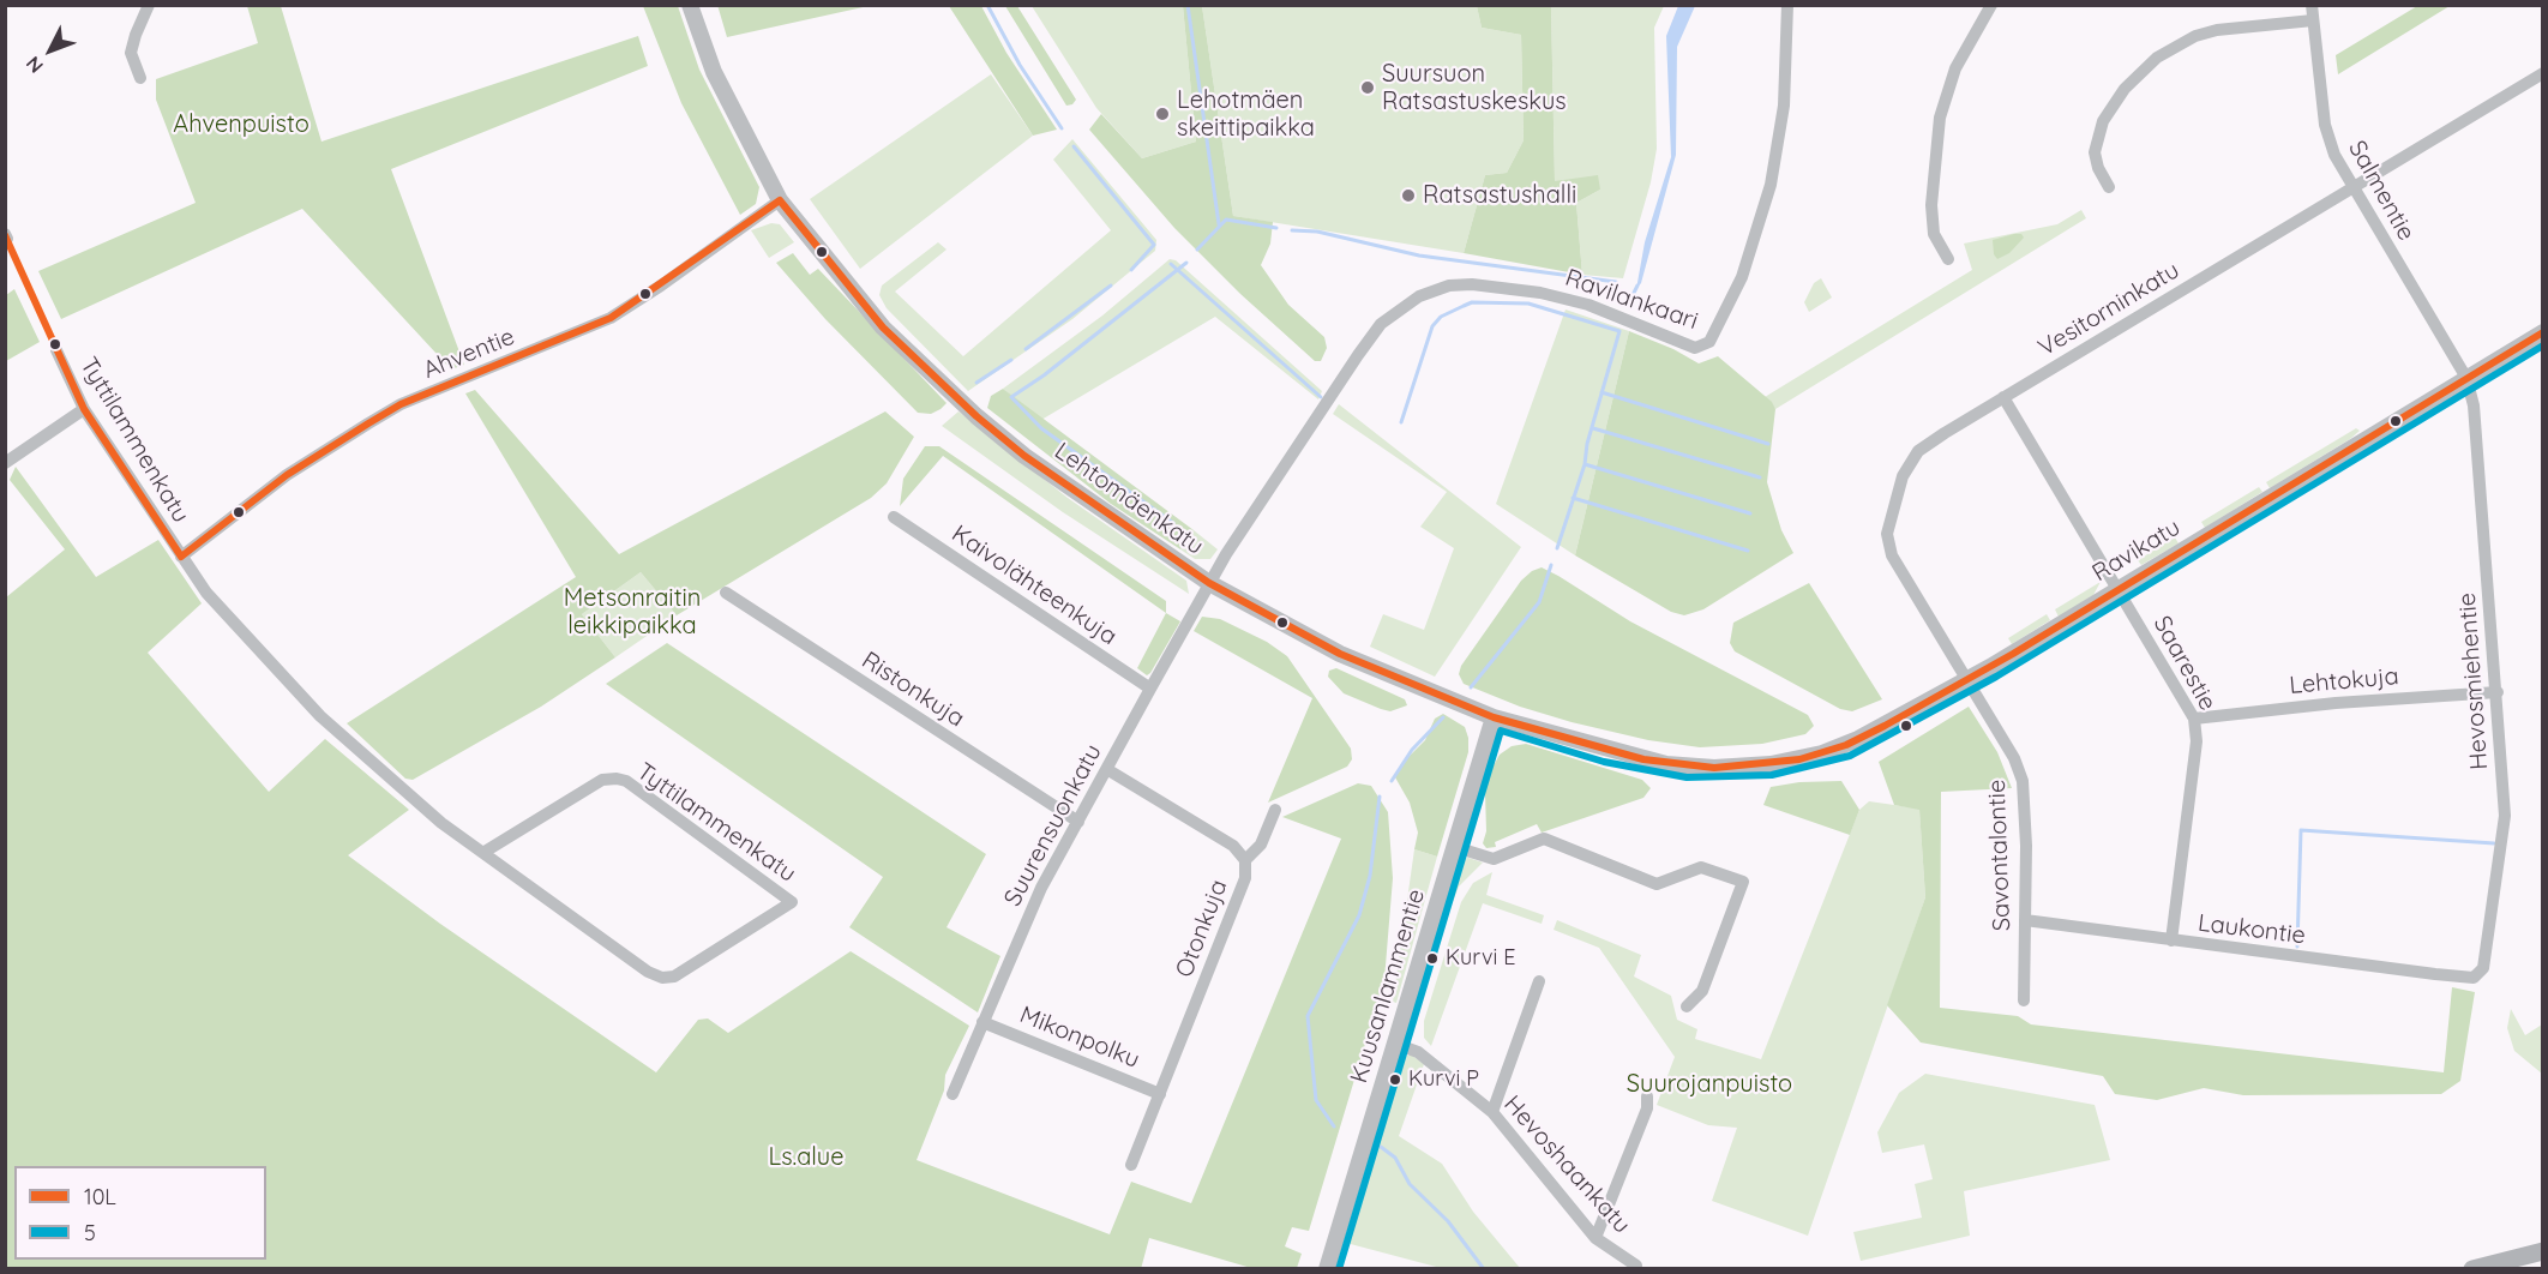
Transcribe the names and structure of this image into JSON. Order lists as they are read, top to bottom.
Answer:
{
  "streets": {
    "street": [
      "Salmentie",
      "Ravilankaari",
      "Vesitorninkatu",
      "Ahventie",
      "Tyttilammenkatu",
      "Lehtomäenkatu",
      "Ravikatu",
      "Kaivolähteenkuja",
      "Saarestie",
      "Lehtokuja",
      "Hevosmiehentie",
      "Ristonkuja",
      "Suurensuonkatu",
      "Savontalontie",
      "Otonkuja",
      "Laukontie",
      "Kuusanlammentie",
      "Mikonpolku",
      "Hevoshaankatu"
    ]
  },
  "crossings": [
    ["Salmentie", "Vesitorninkatu"],
    ["Salmentie", "Ravikatu"],
    ["Salmentie", "Hevosmiehentie"],
    ["Ravilankaari", "Lehtomäenkatu"],
    ["Ravilankaari", "Suurensuonkatu"],
    ["Vesitorninkatu", "Ravikatu"],
    ["Vesitorninkatu", "Saarestie"],
    ["Vesitorninkatu", "Savontalontie"],
    ["Ahventie", "Tyttilammenkatu"],
    ["Ahventie", "Lehtomäenkatu"],
    ["Lehtomäenkatu", "Ravikatu"],
    ["Lehtomäenkatu", "Suurensuonkatu"],
    ["Lehtomäenkatu", "Kuusanlammentie"],
    ["Ravikatu", "Saarestie"],
    ["Ravikatu", "Hevosmiehentie"],
    ["Ravikatu", "Savontalontie"],
    ["Kaivolähteenkuja", "Suurensuonkatu"],
    ["Saarestie", "Lehtokuja"],
    ["Saarestie", "Laukontie"],
    ["Lehtokuja", "Hevosmiehentie"],
    ["Hevosmiehentie", "Laukontie"],
    ["Ristonkuja", "Suurensuonkatu"],
    ["Suurensuonkatu", "Otonkuja"],
    ["Suurensuonkatu", "Mikonpolku"],
    ["Savontalontie", "Laukontie"],
    ["Otonkuja", "Mikonpolku"],
    ["Kuusanlammentie", "Hevoshaankatu"]
  ],
  "parks": [
    "Ahvenpuisto",
    "Metsonraitin leikkipaikka",
    "Suurojanpuisto",
    "Ls.alue"
  ],
  "places": [
    "Suursuon Ratsastuskeskus",
    "Lehotmäen skeittipaikka",
    "Ratsastushalli",
    "Kurvi E",
    "Kurvi P"
  ],
  "lines": ["transit line 10L", "transit line 5"],
  "legend": ["10L", "5"],
  "north": "bottom left"
}
